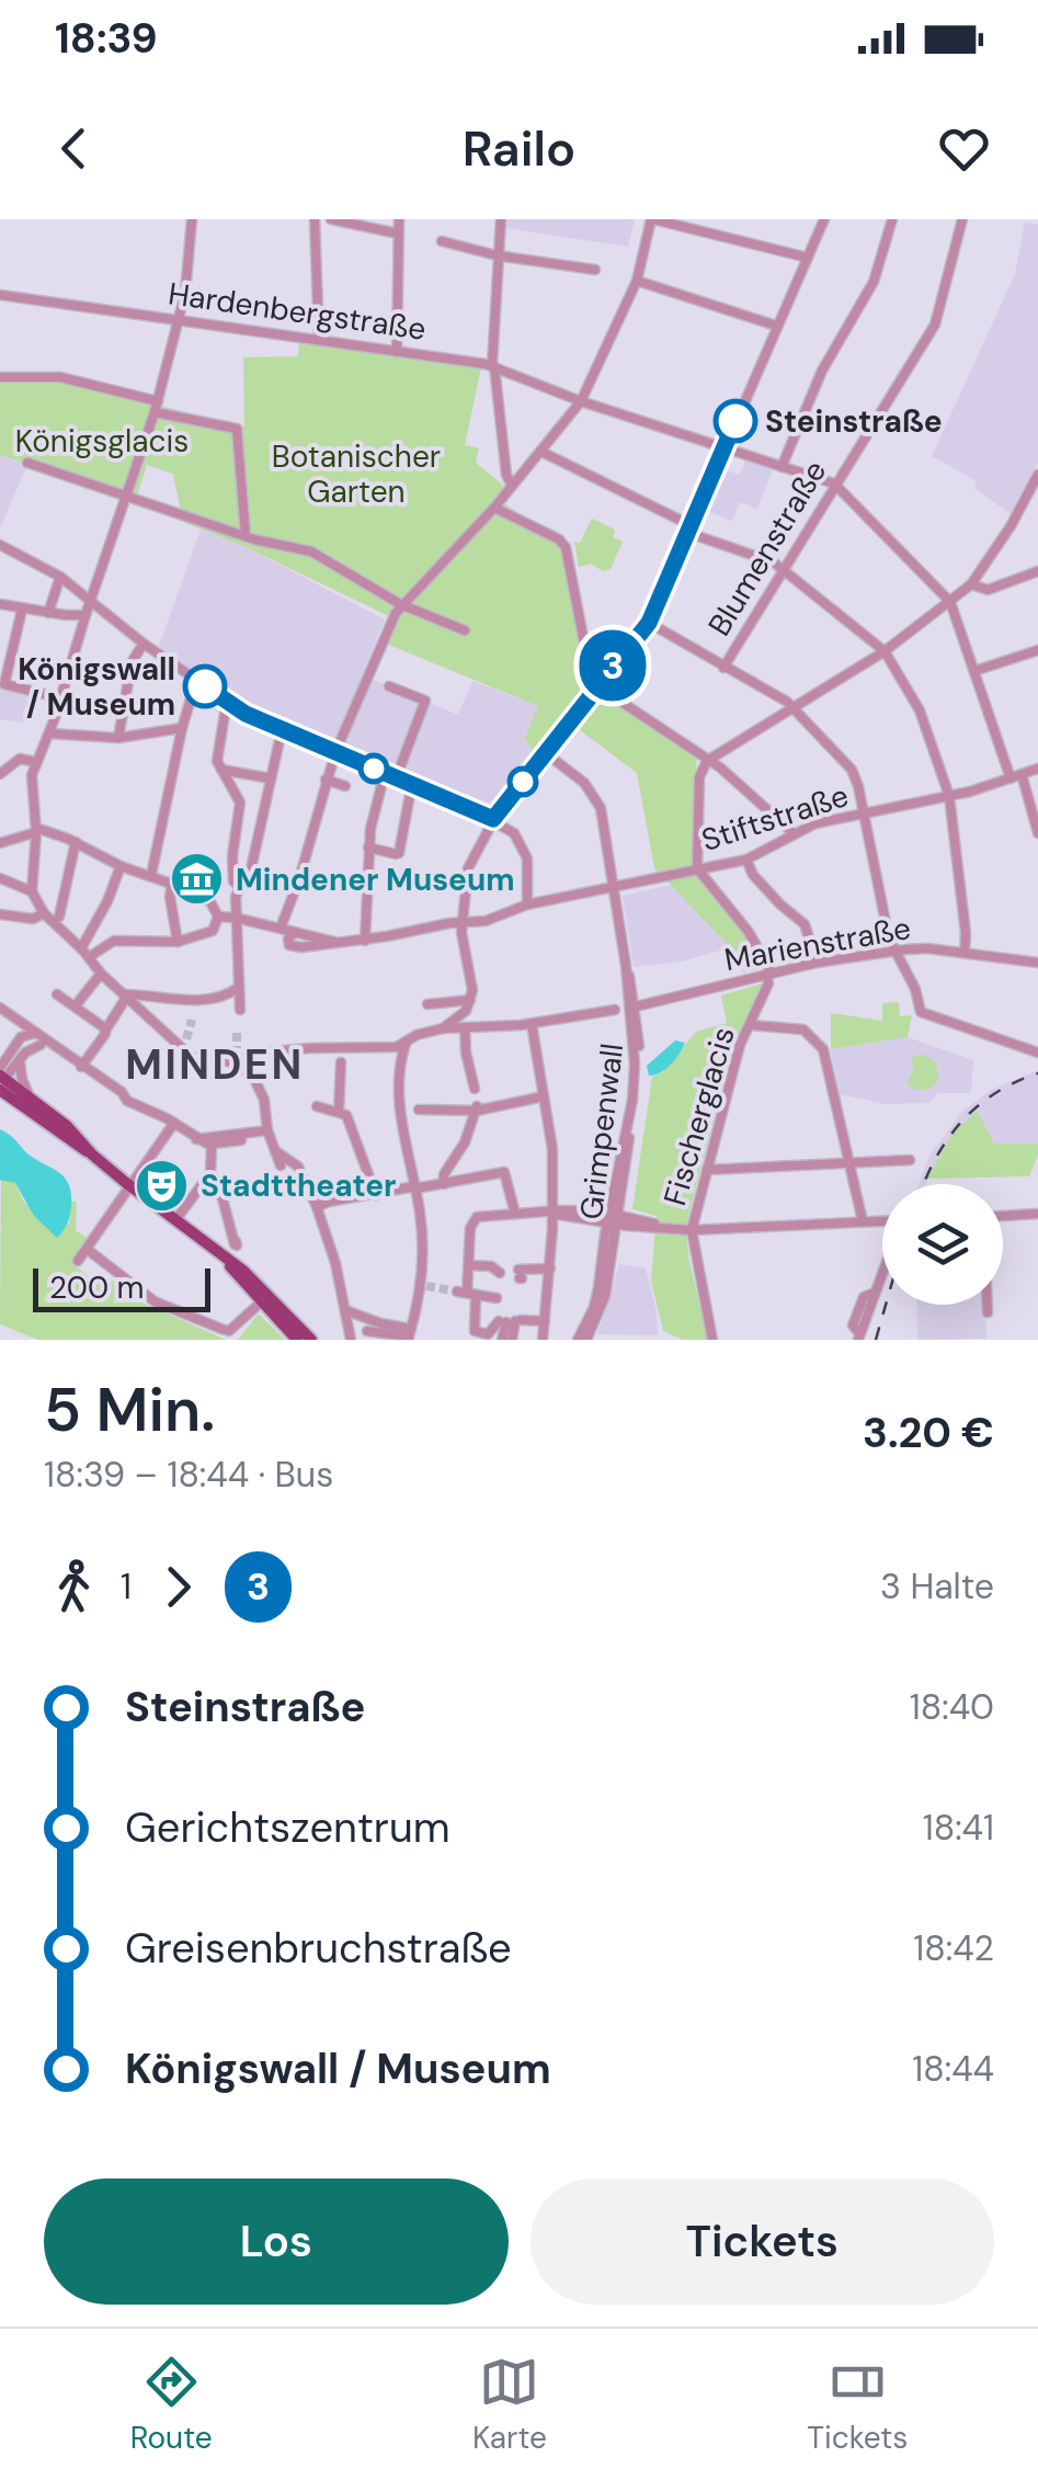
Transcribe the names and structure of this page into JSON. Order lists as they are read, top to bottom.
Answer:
{
  "streets": {
    "street": [
      "Hardenbergstraße",
      "Blumenstraße",
      "Stiftstraße",
      "Marienstraße",
      "Fischerglacis",
      "Grimpenwall"
    ]
  },
  "crossings": [
    ["Marienstraße", "Fischerglacis"],
    ["Marienstraße", "Grimpenwall"]
  ],
  "districts": ["MINDEN"],
  "parks": ["Königsglacis", "Botanischer Garten"],
  "places": {
    "other": ["Steinstraße", "Königswall / Museum"],
    "museum": ["Mindener Museum"],
    "theatre": ["Stadttheater"]
  },
  "lines": ["bus line 3"],
  "scale_bar": "200 m",
  "page": {
    "status": "18:39",
    "header": "Railo",
    "on_map": "3",
    "scale": "200 m",
    "heading": ["5 Min.", "18:39 – 18:44 · Bus", "3.20 €"],
    "legs": ["1", "3", "3 Halte"],
    "list": [
      {
        "name": "Steinstraße",
        "value": "18:40"
      },
      {
        "name": "Gerichtszentrum",
        "value": "18:41"
      },
      {
        "name": "Greisenbruchstraße",
        "value": "18:42"
      },
      {
        "name": "Königswall / Museum",
        "value": "18:44"
      }
    ],
    "buttons": ["Los", "Tickets"],
    "tabs": ["Route", "Karte", "Tickets"]
  }
}
